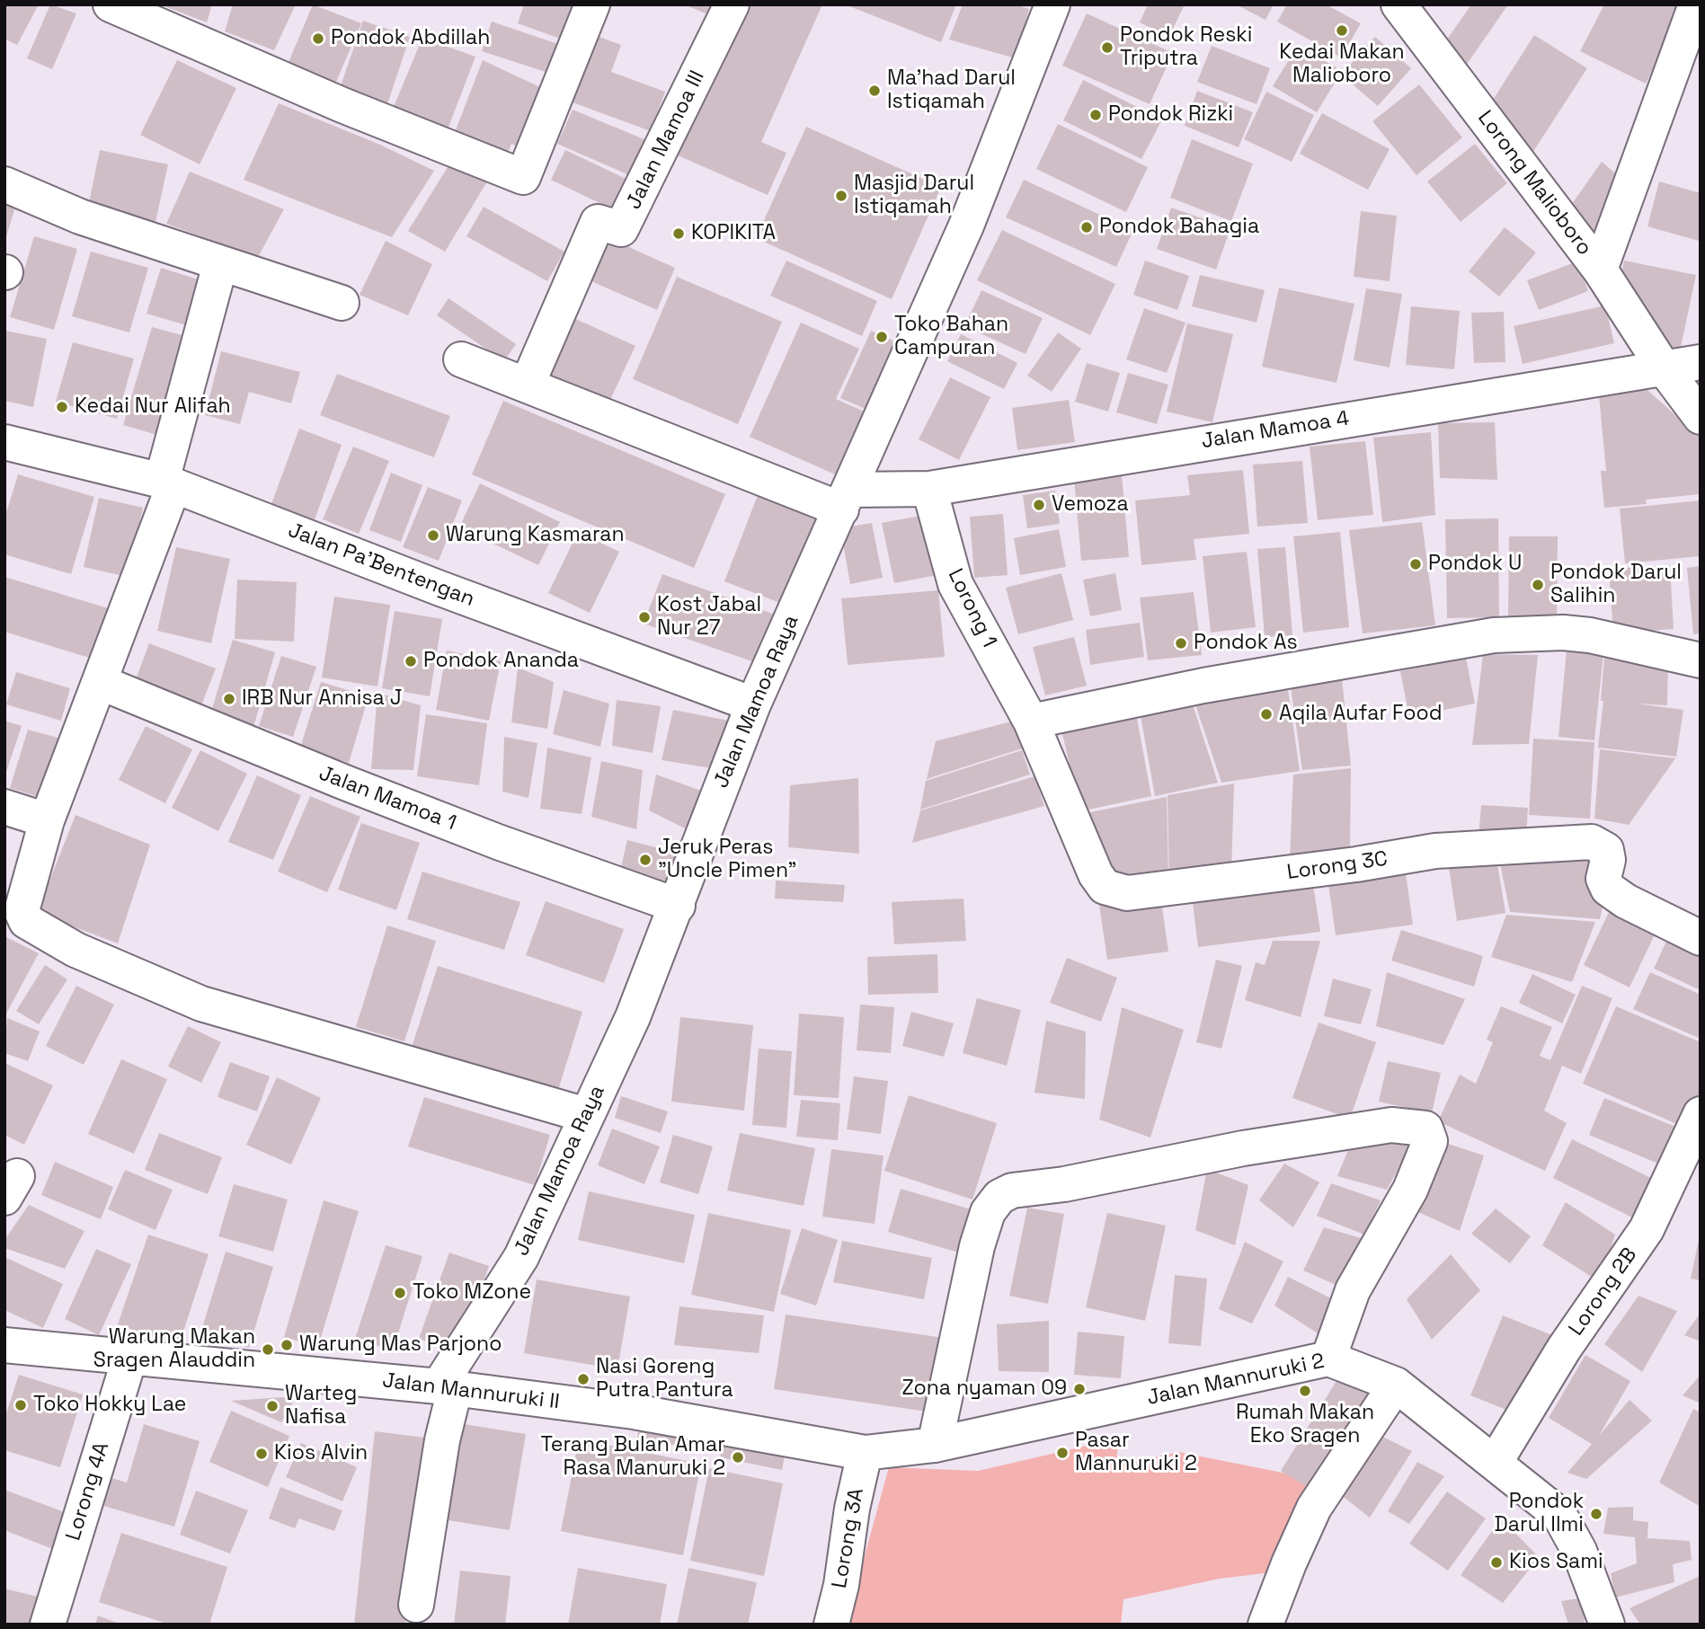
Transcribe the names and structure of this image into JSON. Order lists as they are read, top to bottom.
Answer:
{
  "streets": {
    "street": [
      "Jalan Mamoa III",
      "Lorong Malioboro",
      "Jalan Mamoa 4",
      "Jalan Pa'Bentengan",
      "Lorong 1",
      "Jalan Mamoa Raya",
      "Jalan Mamoa 1",
      "Lorong 3C",
      "Lorong 2B",
      "Jalan Mannuruki 2",
      "Jalan Mannuruki II",
      "Lorong 4A",
      "Lorong 3A"
    ]
  },
  "crossings": [
    ["Lorong Malioboro", "Jalan Mamoa 4"],
    ["Jalan Mamoa 4", "Lorong 1"],
    ["Jalan Mamoa 4", "Jalan Mamoa Raya"],
    ["Jalan Pa'Bentengan", "Jalan Mamoa Raya"],
    ["Lorong 1", "Lorong 3C"],
    ["Jalan Mamoa Raya", "Jalan Mamoa 1"],
    ["Jalan Mamoa Raya", "Jalan Mannuruki II"],
    ["Lorong 2B", "Jalan Mannuruki 2"],
    ["Jalan Mannuruki 2", "Jalan Mannuruki II"],
    ["Jalan Mannuruki II", "Lorong 4A"],
    ["Jalan Mannuruki II", "Lorong 3A"]
  ],
  "places": [
    "Kedai Makan Malioboro",
    "Pondok Abdillah",
    "Pondok Reski Triputra",
    "Ma'had Darul Istiqamah",
    "Pondok Rizki",
    "Masjid Darul Istiqamah",
    "Pondok Bahagia",
    "KOPIKITA",
    "Toko Bahan Campuran",
    "Kedai Nur Alifah",
    "Vemoza",
    "Warung Kasmaran",
    "Pondok U",
    "Pondok Darul Salihin",
    "Kost Jabal Nur 27",
    "Pondok As",
    "Pondok Ananda",
    "IRB Nur Annisa J",
    "Aqila Aufar Food",
    "Jeruk Peras \"Uncle Pimen\"",
    "Toko MZone",
    "Warung Mas Parjono",
    "Warung Makan Sragen Alauddin",
    "Nasi Goreng Putra Pantura",
    "Zona nyaman 09",
    "Rumah Makan Eko Sragen",
    "Toko Hokky Lae",
    "Warteg Nafisa",
    "Pasar Mannuruki 2",
    "Kios Alvin",
    "Terang Bulan Amar Rasa Manuruki 2",
    "Pondok Darul Ilmi",
    "Kios Sami"
  ]
}
